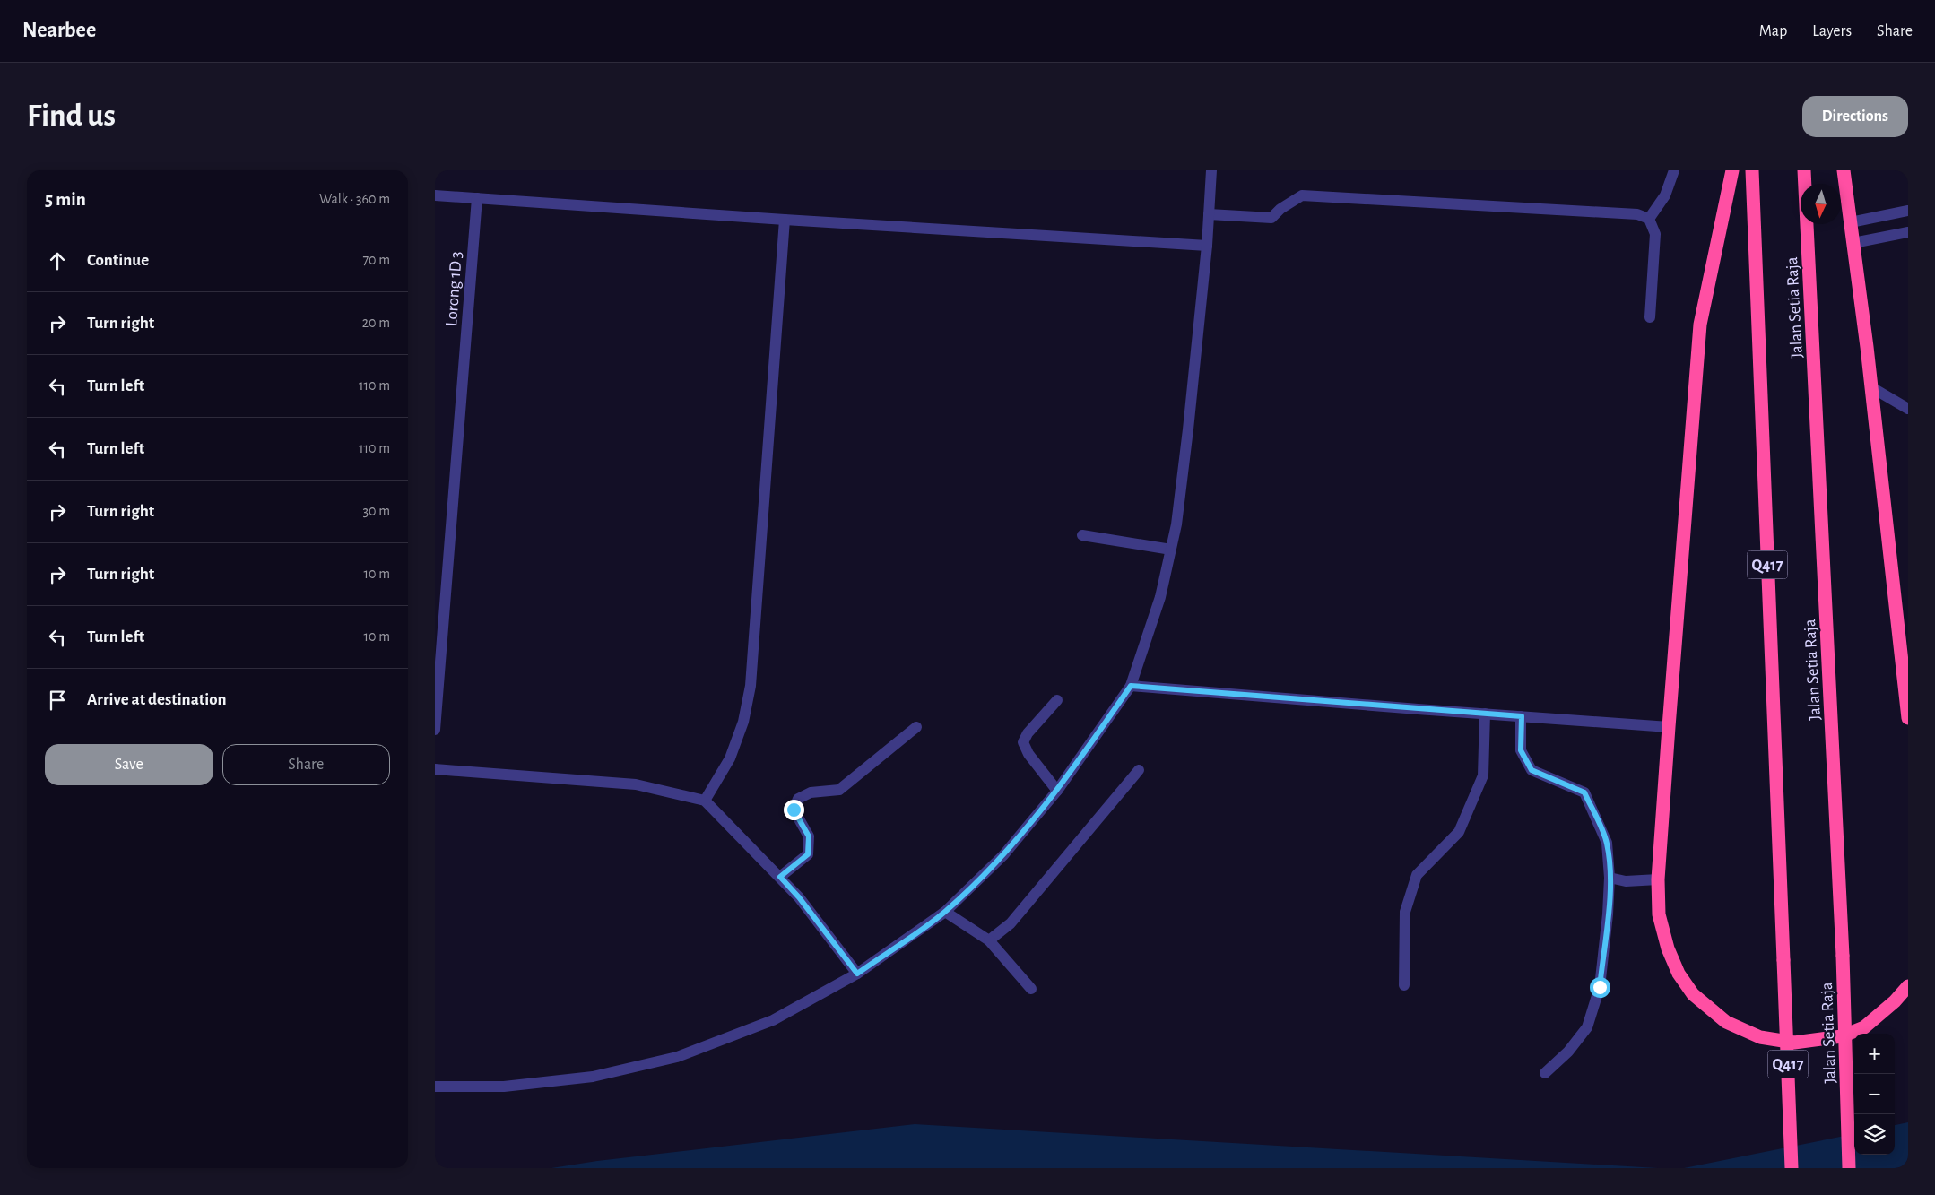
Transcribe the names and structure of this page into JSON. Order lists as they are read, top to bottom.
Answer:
{
  "streets": {
    "highway": ["Jalan Setia Raja", "Q417"],
    "street": ["Lorong 1D 3"]
  },
  "north": "bottom",
  "page": {
    "header": "Nearbee",
    "nav": ["Map", "Layers", "Share"],
    "buttons": [
      "Directions",
      ["Save", "Share"]
    ],
    "title": "Find us",
    "heading": ["5 min", "Walk · 360 m"],
    "list": [
      ["Continue", "70 m"],
      ["Turn right", "20 m"],
      ["Turn left", "110 m"],
      ["Turn left", "110 m"],
      ["Turn right", "30 m"],
      ["Turn right", "10 m"],
      ["Turn left", "10 m"],
      "Arrive at destination"
    ],
    "map_buttons": ["+", "−"]
  }
}
